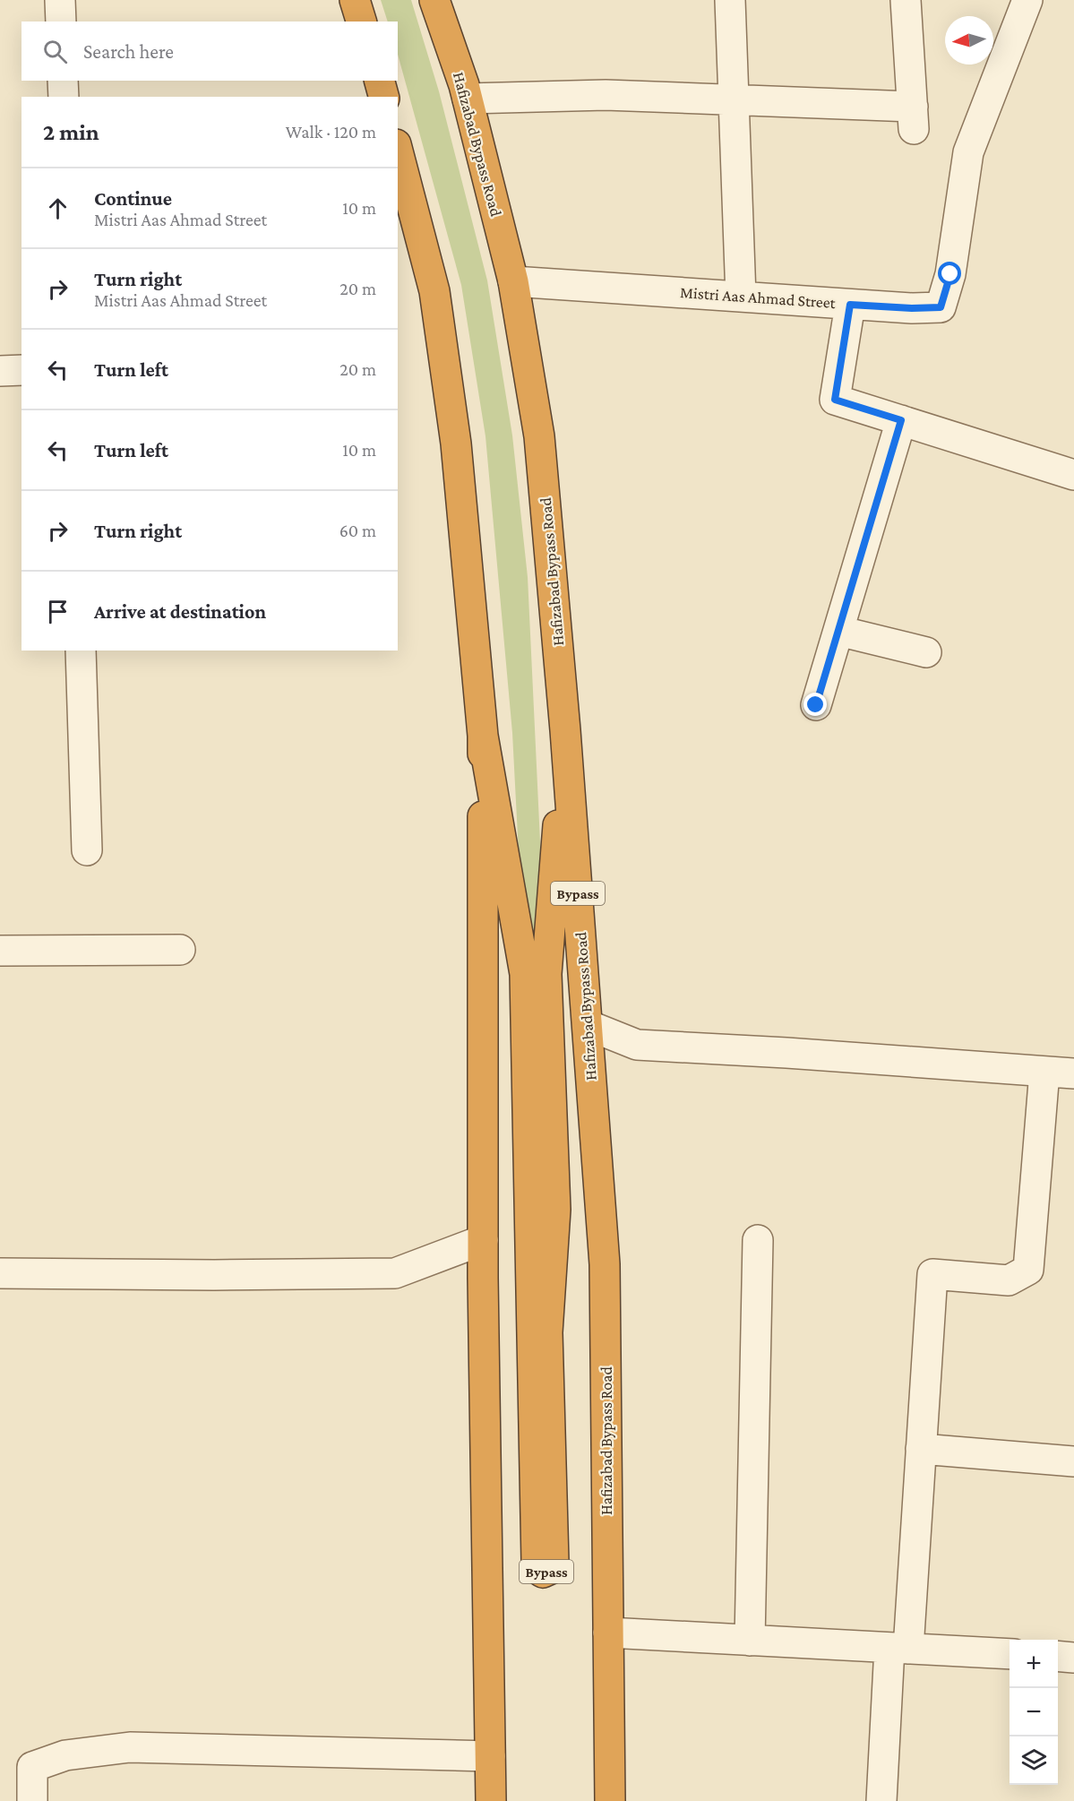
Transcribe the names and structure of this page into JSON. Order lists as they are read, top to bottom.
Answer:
{
  "streets": {
    "highway": ["Hafizabad Bypass Road", "Bypass"],
    "street": ["Mistri Aas Ahmad Street"]
  },
  "crossings": [
    ["Hafizabad Bypass Road", "Mistri Aas Ahmad Street"],
    ["Hafizabad Bypass Road", "Bypass"]
  ],
  "north": "left",
  "page": {
    "search": "Search here",
    "heading": ["2 min", "Walk · 120 m"],
    "list": [
      ["Continue", "Mistri Aas Ahmad Street", "10 m"],
      ["Turn right", "Mistri Aas Ahmad Street", "20 m"],
      ["Turn left", "20 m"],
      ["Turn left", "10 m"],
      ["Turn right", "60 m"],
      "Arrive at destination"
    ],
    "map_buttons": ["+", "−"]
  }
}
